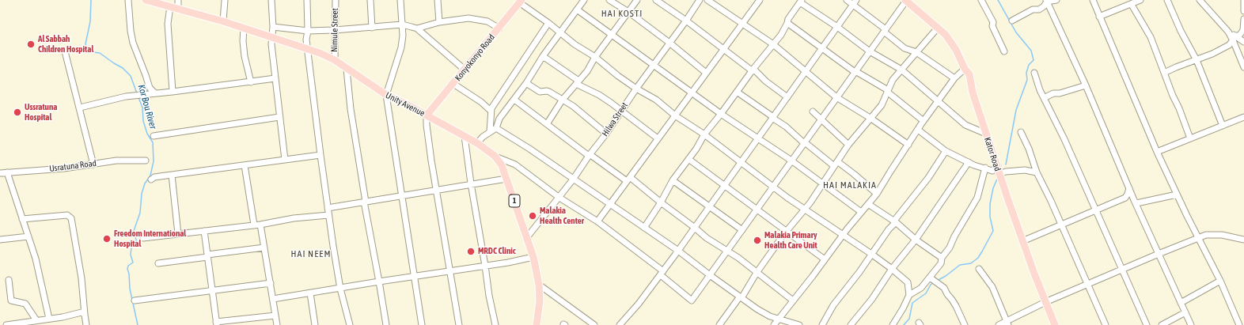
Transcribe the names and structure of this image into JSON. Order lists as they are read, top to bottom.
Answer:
{
  "streets": {
    "main road": [
      "Konyokonyo Road",
      "Unity Avenue",
      "Kator Road",
      "1"
    ],
    "street": ["Nimule Street", "Hilwa Street", "Usratuna Road"]
  },
  "crossings": [
    ["Nimule Street", "Unity Avenue"],
    ["Konyokonyo Road", "Unity Avenue"],
    ["Unity Avenue", "Hilwa Street"]
  ],
  "districts": ["HAI KOSTI", "HAI MALAKIA", "HAI NEEM"],
  "water": ["Kor Bou River"],
  "places": [
    "Al Sabbah Children Hospital",
    "Ussratuna Hospital",
    "Malakia Health Center",
    "Freedom International Hospital",
    "Malakia Primary Health Care Unit",
    "MRDC Clinic"
  ]
}
